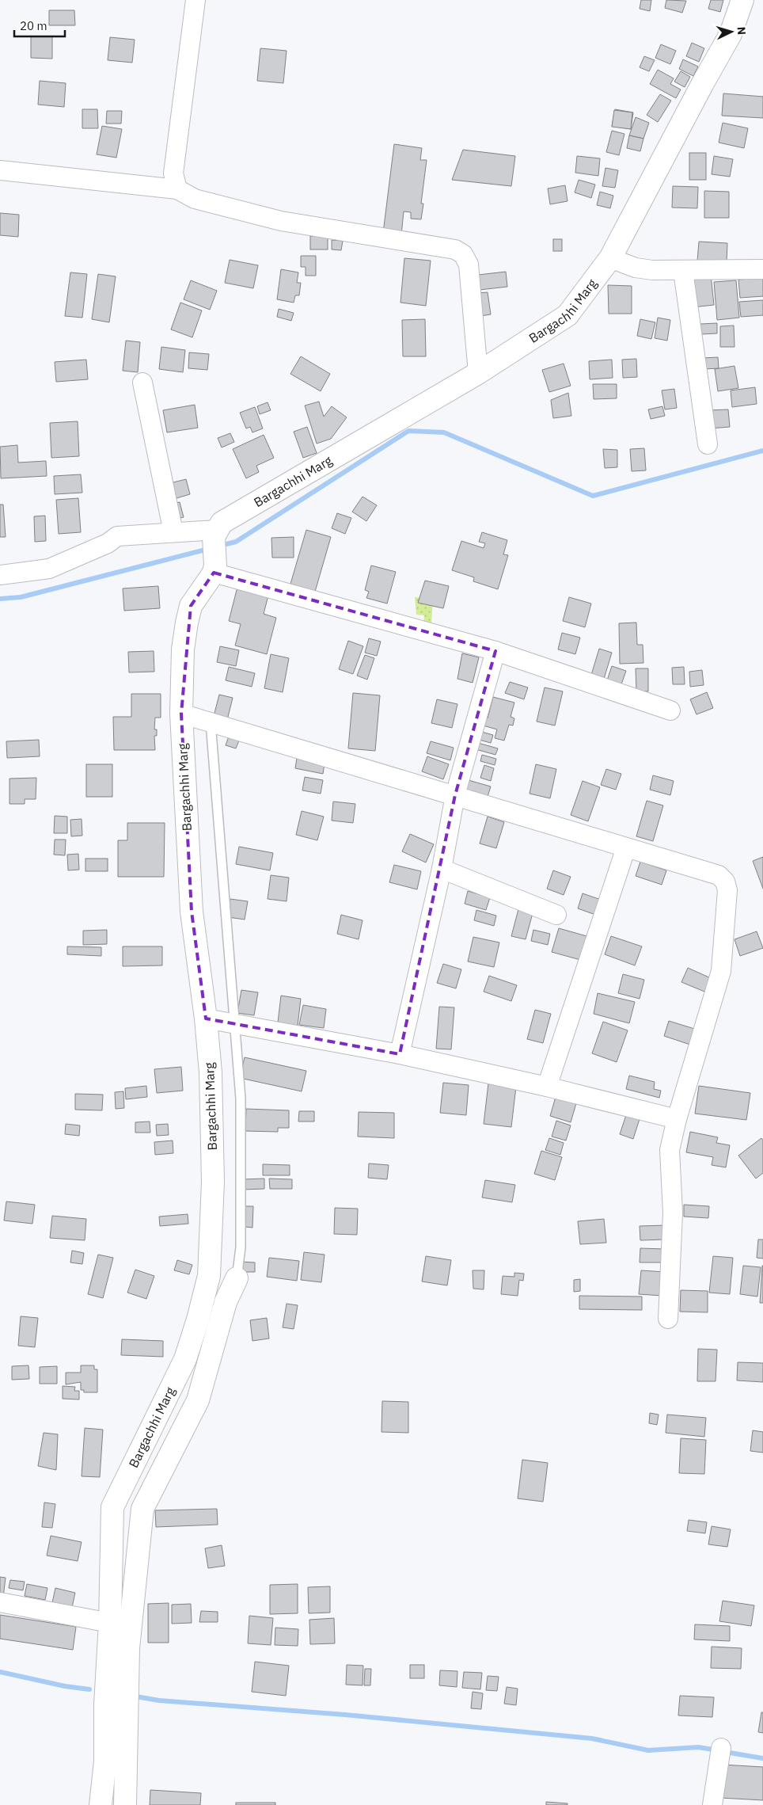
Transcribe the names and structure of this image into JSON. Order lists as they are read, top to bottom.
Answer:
{
  "streets": {
    "street": ["Bargachhi Marg"]
  },
  "scale_bar": "20 m",
  "north": "right"
}
